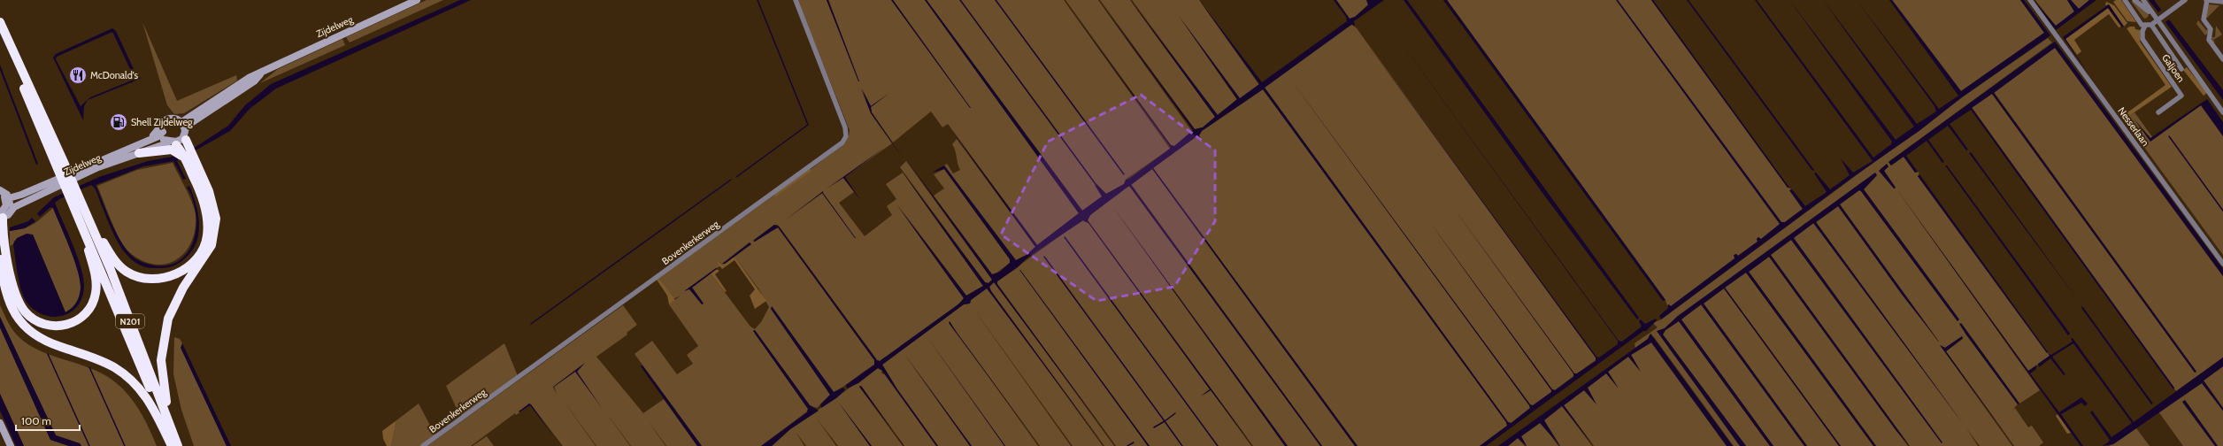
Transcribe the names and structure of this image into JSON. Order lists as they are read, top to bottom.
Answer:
{
  "streets": {
    "highway": ["N201"],
    "main road": ["Zijdelweg"],
    "street": ["Galjoen", "Nesserlaan", "Bovenkerkerweg"]
  },
  "crossings": [
    ["Zijdelweg", "N201"]
  ],
  "places": {
    "restaurant": ["McDonald's"],
    "fuel station": ["Shell Zijdelweg"]
  },
  "scale_bar": "100 m"
}
